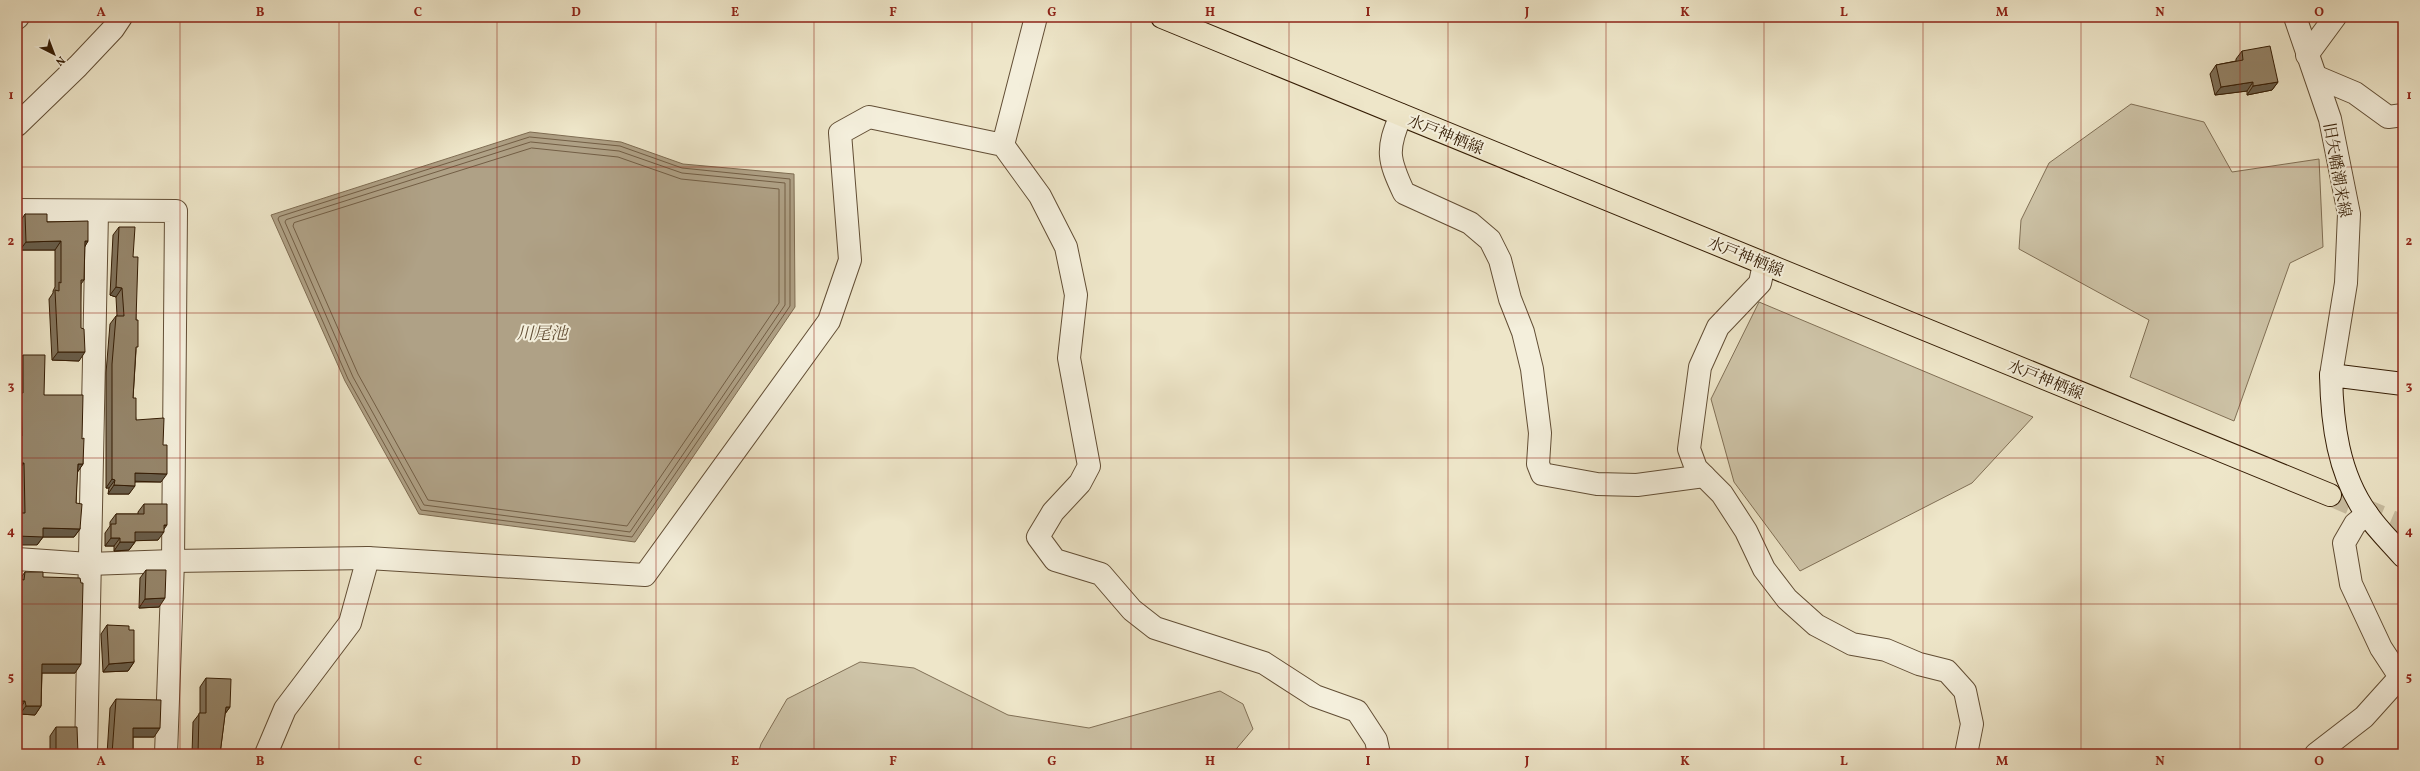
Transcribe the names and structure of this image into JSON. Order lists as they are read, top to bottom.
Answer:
{
  "streets": {
    "main road": ["水戸神栖線"],
    "street": ["旧矢幡潮来線"]
  },
  "water": ["川尾池"],
  "north": "bottom right",
  "grid": {
    "columns": [
      "A",
      "B",
      "C",
      "D",
      "E",
      "F",
      "G",
      "H",
      "I",
      "J",
      "K",
      "L",
      "M",
      "N",
      "O"
    ],
    "rows": [
      "1",
      "2",
      "3",
      "4",
      "5"
    ]
  }
}
